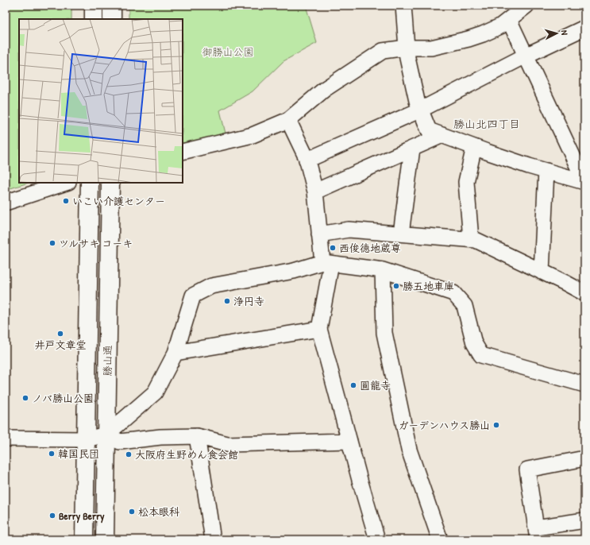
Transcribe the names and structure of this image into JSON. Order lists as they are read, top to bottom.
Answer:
{
  "streets": {
    "main road": ["勝山通"]
  },
  "districts": ["勝山北四丁目"],
  "parks": ["御勝山公園"],
  "places": [
    "いこい介護センター",
    "ツルサキ コーキ",
    "西俊徳地蔵尊",
    "勝五地車庫",
    "浄円寺",
    "井戸文章堂",
    "圓龍寺",
    "ノバ勝山公園",
    "ガーデンハウス勝山",
    "韓国民団",
    "大阪府生野めん食会館",
    "松本眼科",
    "Berry Berry"
  ],
  "north": "right"
}
